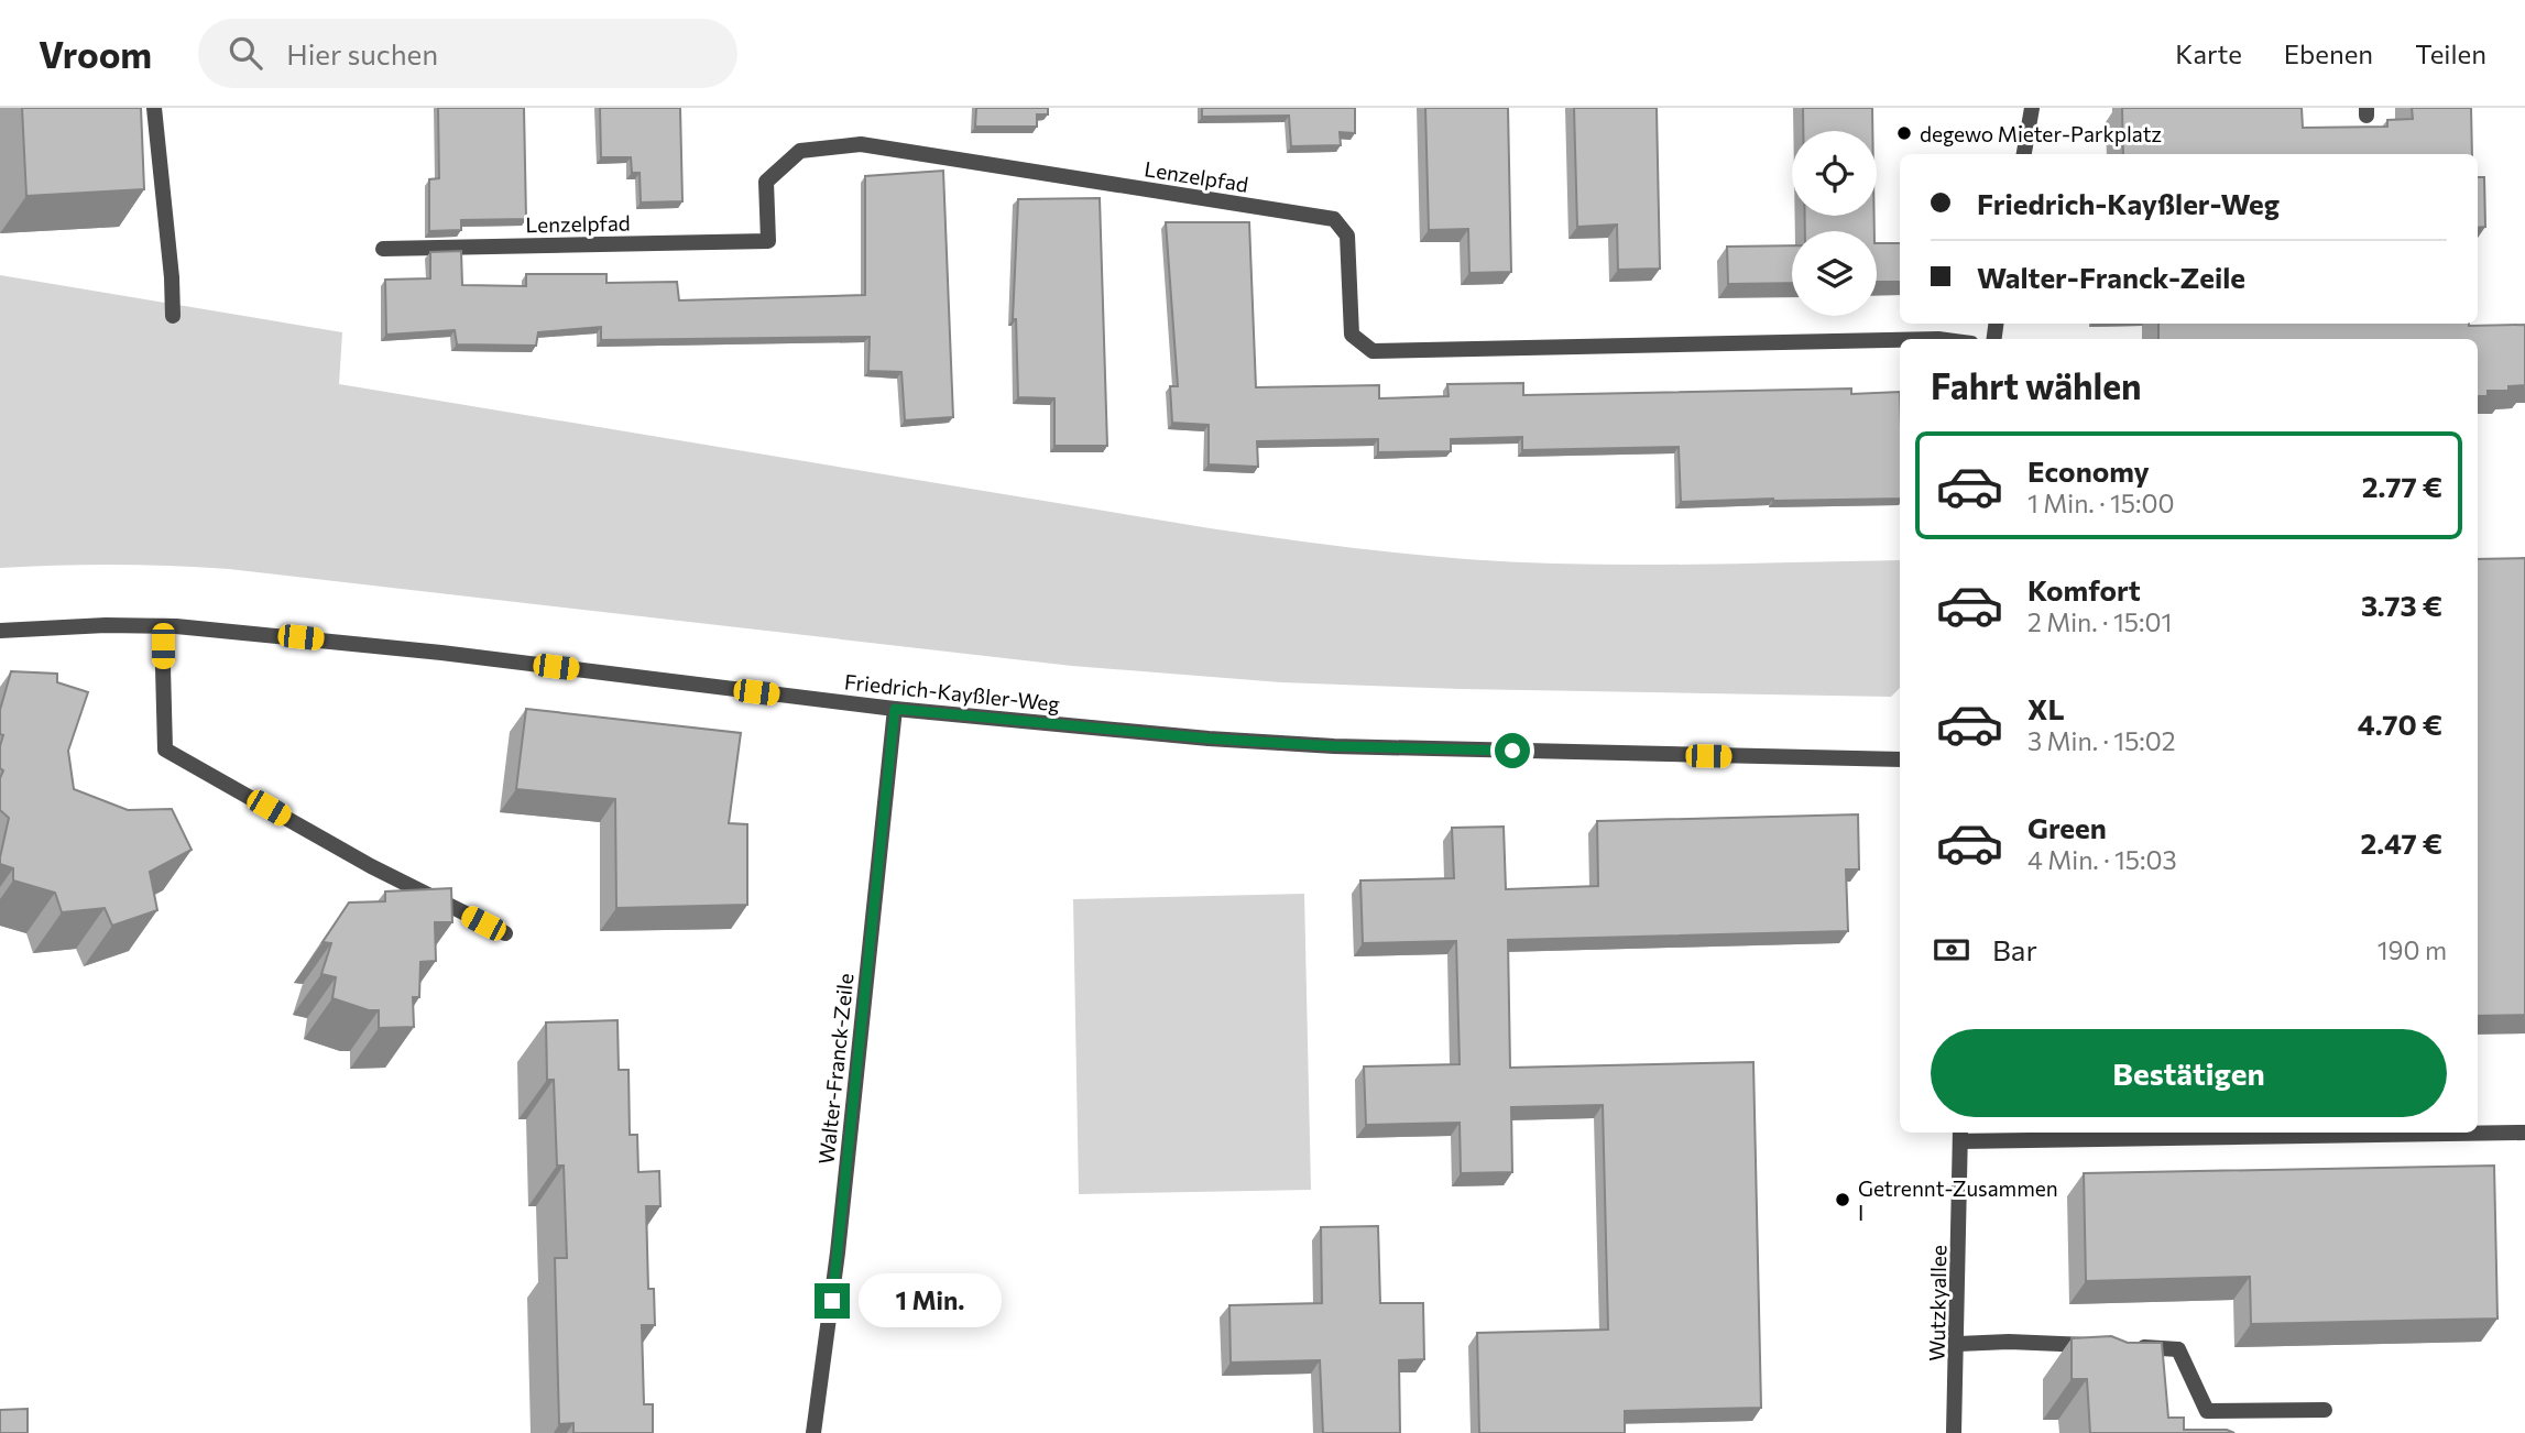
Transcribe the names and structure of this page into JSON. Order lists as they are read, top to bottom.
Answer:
{
  "streets": {
    "street": [
      "Lenzelpfad",
      "Friedrich-Kayßler-Weg",
      "Walter-Franck-Zeile",
      "Wutzkyallee"
    ]
  },
  "crossings": [
    ["Friedrich-Kayßler-Weg", "Walter-Franck-Zeile"]
  ],
  "places": ["degewo Mieter-Parkplatz", "Getrennt-Zusammen I"],
  "page": {
    "header": "Vroom",
    "search": "Hier suchen",
    "nav": ["Karte", "Ebenen", "Teilen"],
    "banner": ["Friedrich-Kayßler-Weg", "Walter-Franck-Zeile"],
    "heading": "Fahrt wählen",
    "list": [
      {
        "name": "Economy",
        "note": "1 Min. · 15:00",
        "value": "2.77 €"
      },
      {
        "name": "Komfort",
        "note": "2 Min. · 15:01",
        "value": "3.73 €"
      },
      {
        "name": "XL",
        "note": "3 Min. · 15:02",
        "value": "4.70 €"
      },
      {
        "name": "Green",
        "note": "4 Min. · 15:03",
        "value": "2.47 €"
      }
    ],
    "pay": ["Bar", "190 m"],
    "buttons": "Bestätigen",
    "bubble": "1 Min."
  }
}
